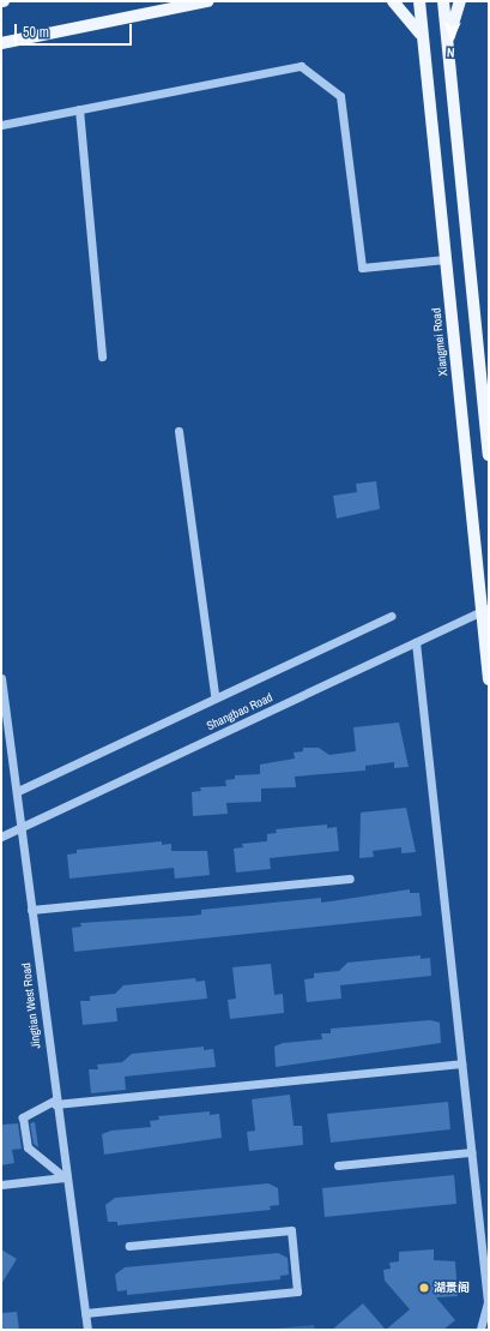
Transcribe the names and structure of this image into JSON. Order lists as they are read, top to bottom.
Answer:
{
  "streets": {
    "main road": ["Xiangmei Road"],
    "street": ["Shangbao Road", "Jingtian West Road"]
  },
  "crossings": [
    ["Xiangmei Road", "Shangbao Road"],
    ["Shangbao Road", "Jingtian West Road"]
  ],
  "places": ["湖景阁"],
  "scale_bar": "50 m",
  "north": "bottom"
}
